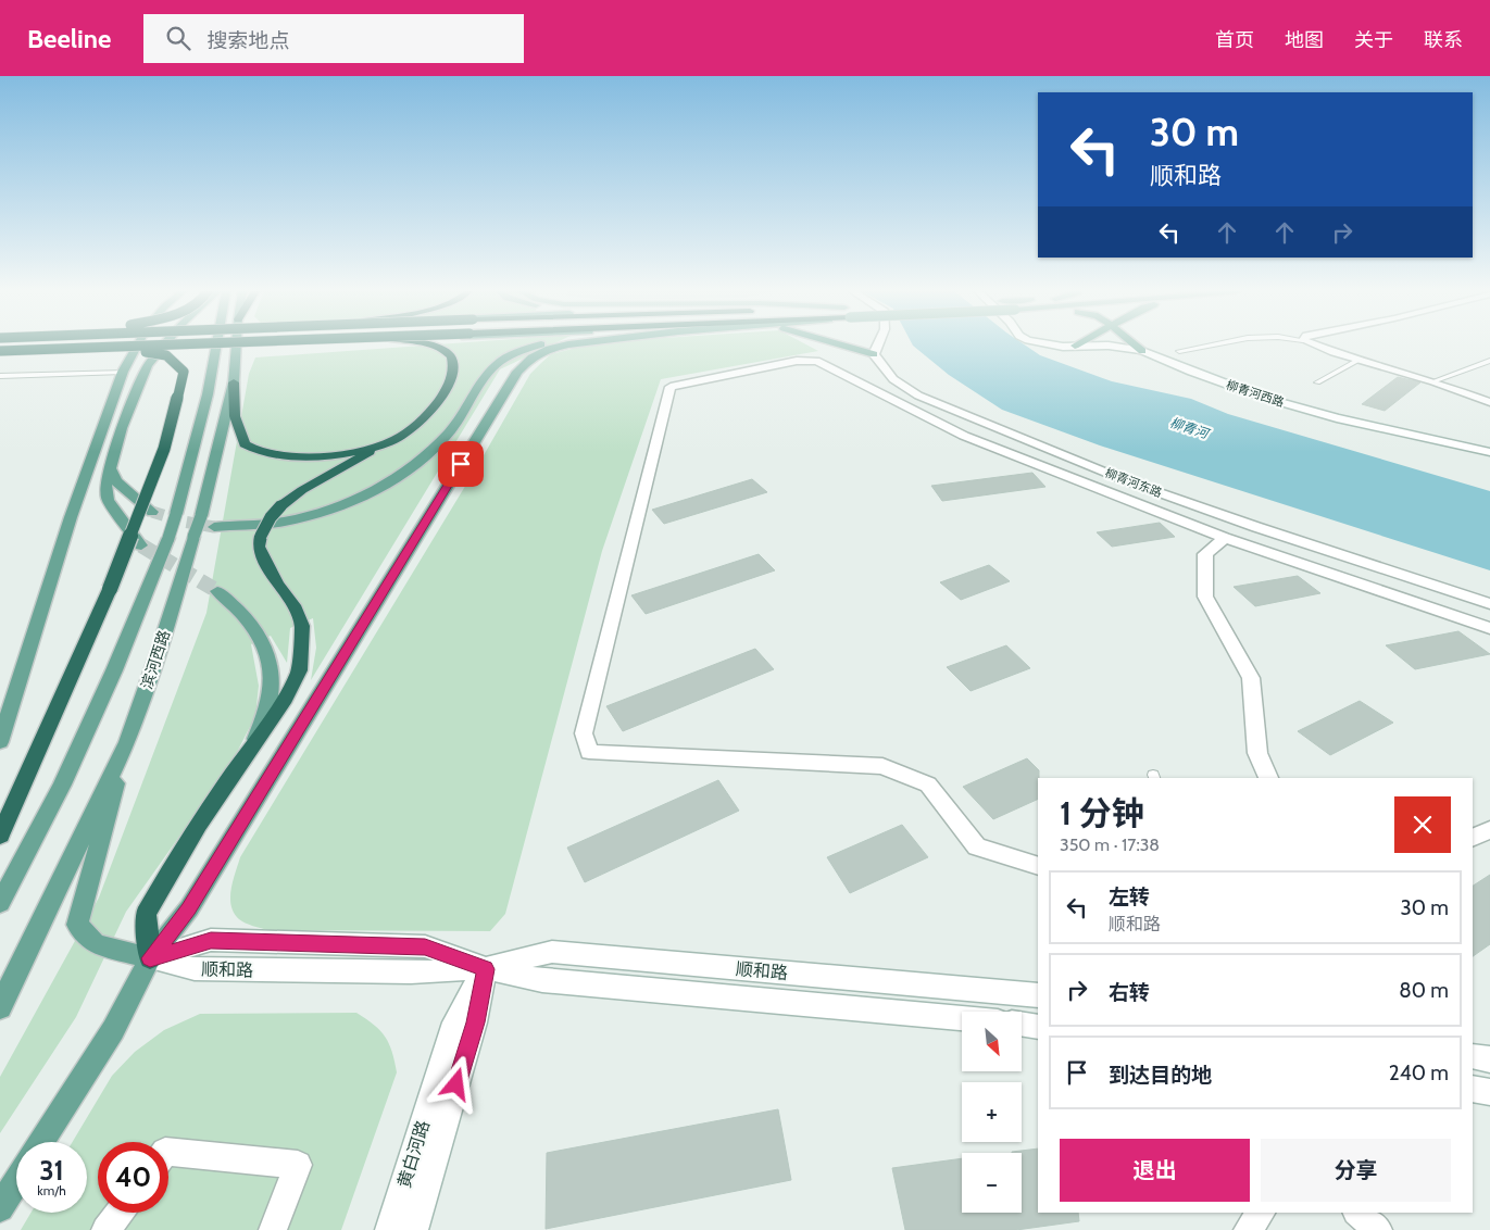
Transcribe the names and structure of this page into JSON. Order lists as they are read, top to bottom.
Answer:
{
  "streets": {
    "main road": ["滨河西路"],
    "street": [
      "柳青河西路",
      "柳青河东路",
      "顺和路",
      "黄白河路"
    ]
  },
  "crossings": [
    ["顺和路", "黄白河路"]
  ],
  "water": ["柳青河"],
  "north": "bottom right",
  "page": {
    "header": "Beeline",
    "search": "搜索地点",
    "nav": [
      "首页",
      "地图",
      "关于",
      "联系"
    ],
    "turn": ["30 m", "顺和路"],
    "heading": ["1 分钟", "350 m · 17:38"],
    "list": [
      {
        "name": "左转",
        "note": "顺和路",
        "value": "30 m"
      },
      {
        "name": "右转",
        "value": "80 m"
      },
      {
        "name": "到达目的地",
        "value": "240 m"
      }
    ],
    "map_buttons": ["+", "−"],
    "buttons": ["退出", "分享"],
    "speed": "31 km/h",
    "limit": "40"
  }
}
